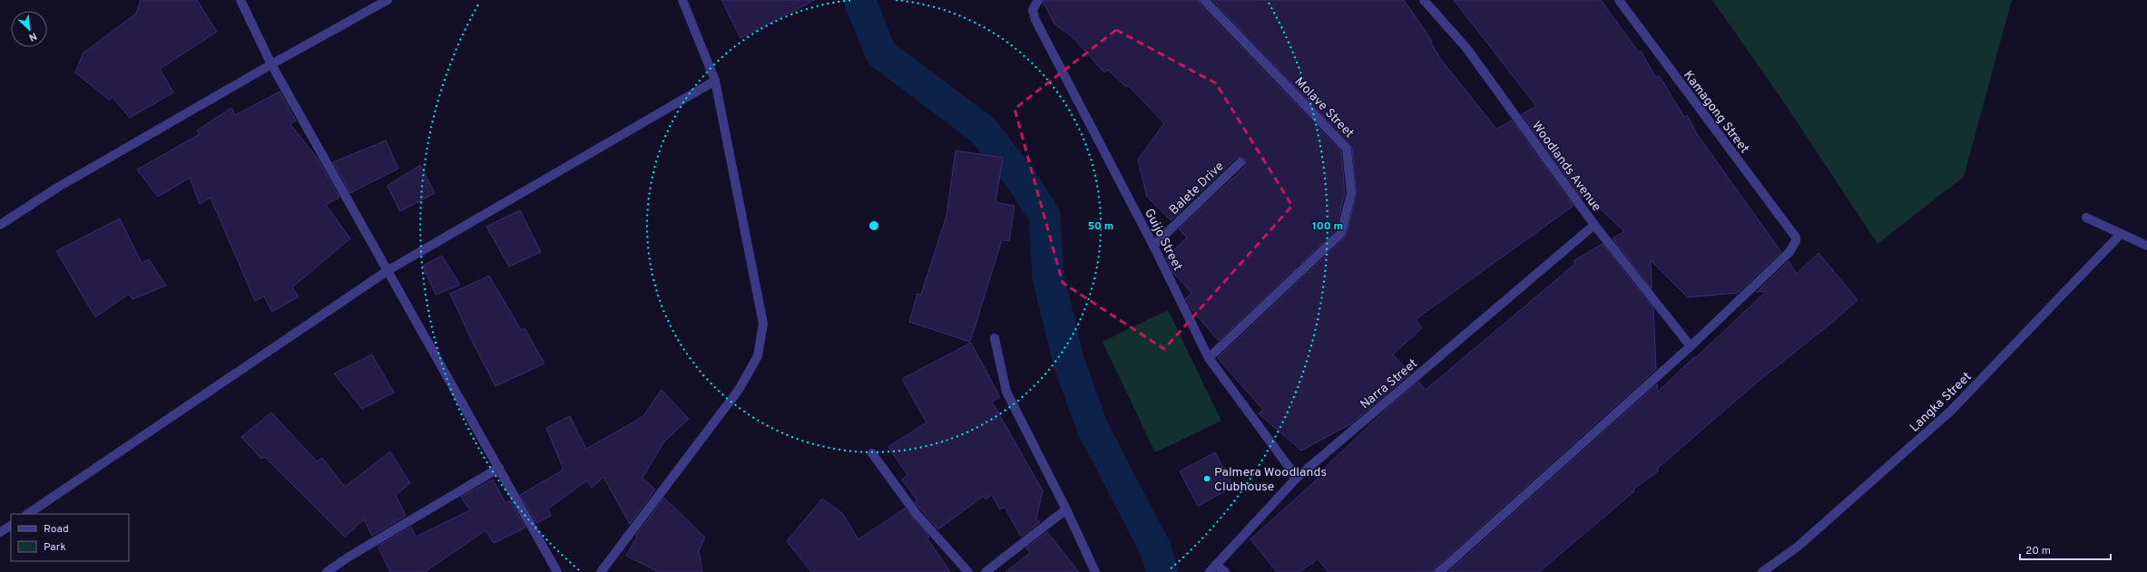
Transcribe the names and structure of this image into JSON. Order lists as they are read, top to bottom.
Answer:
{
  "streets": {
    "street": [
      "Molave Street",
      "Kamagong Street",
      "Woodlands Avenue",
      "Balete Drive",
      "Guijo Street",
      "Narra Street",
      "Langka Street"
    ]
  },
  "crossings": [
    ["Molave Street", "Guijo Street"],
    ["Kamagong Street", "Woodlands Avenue"],
    ["Woodlands Avenue", "Narra Street"],
    ["Balete Drive", "Guijo Street"],
    ["Guijo Street", "Narra Street"]
  ],
  "places": ["Palmera Woodlands Clubhouse"],
  "legend": ["Road", "Park"],
  "scale_bar": "20 m",
  "north": "bottom right",
  "rings": ["50 m", "100 m"]
}
